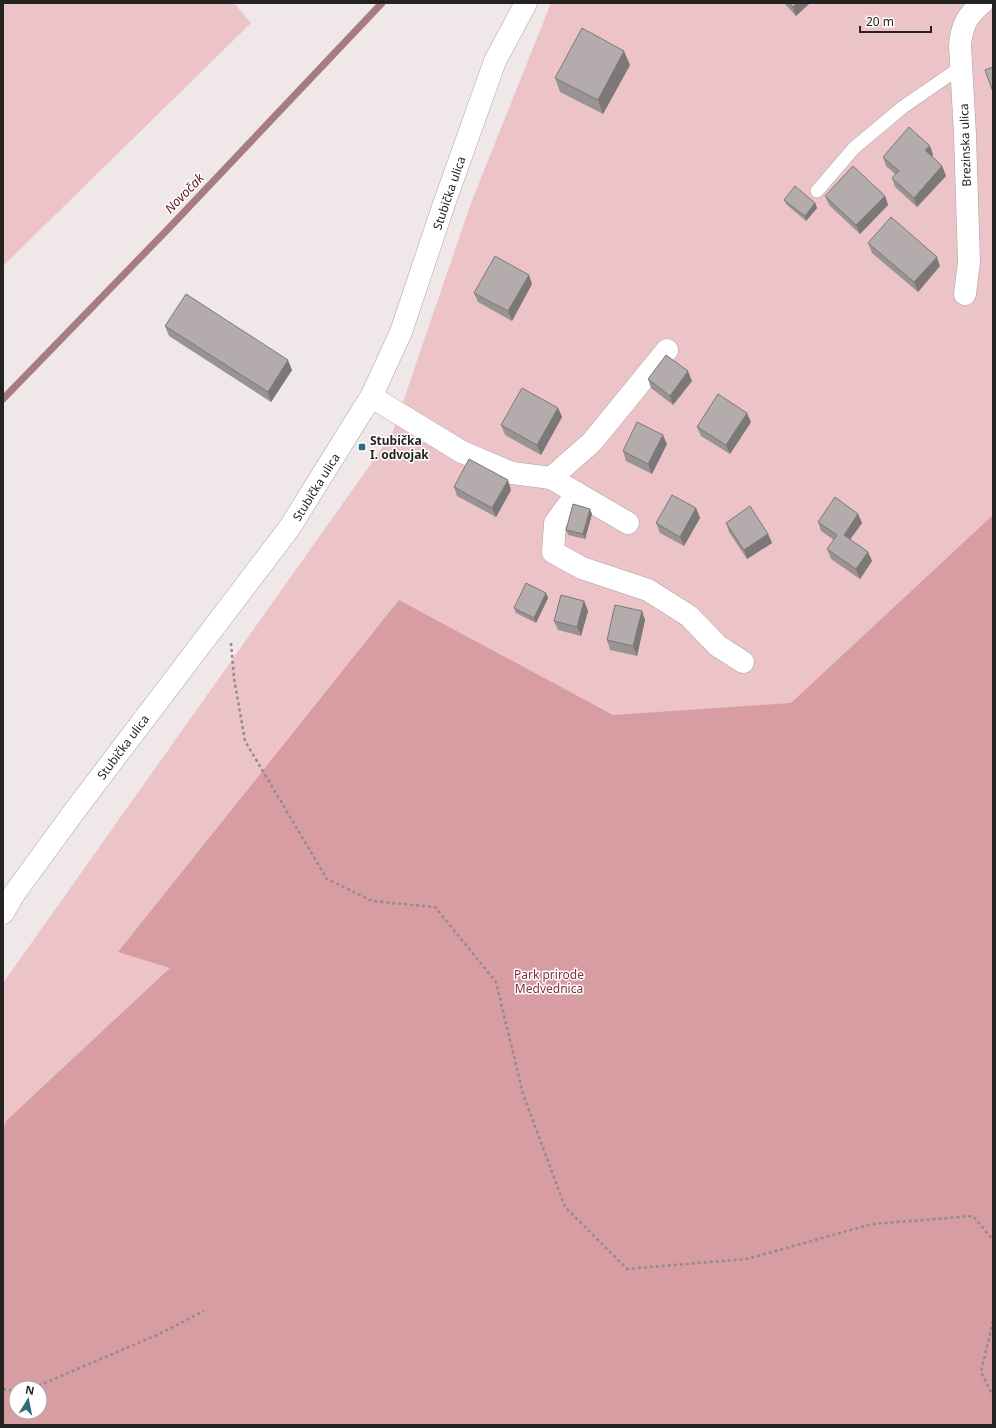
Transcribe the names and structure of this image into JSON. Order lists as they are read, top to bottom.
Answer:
{
  "streets": {
    "street": ["Brezinska ulica", "Stubička ulica"]
  },
  "water": ["Novočak"],
  "parks": ["Park prirode Medvednica"],
  "places": {
    "transit": ["Stubička I. odvojak"]
  },
  "scale_bar": "20 m",
  "north": "top"
}
